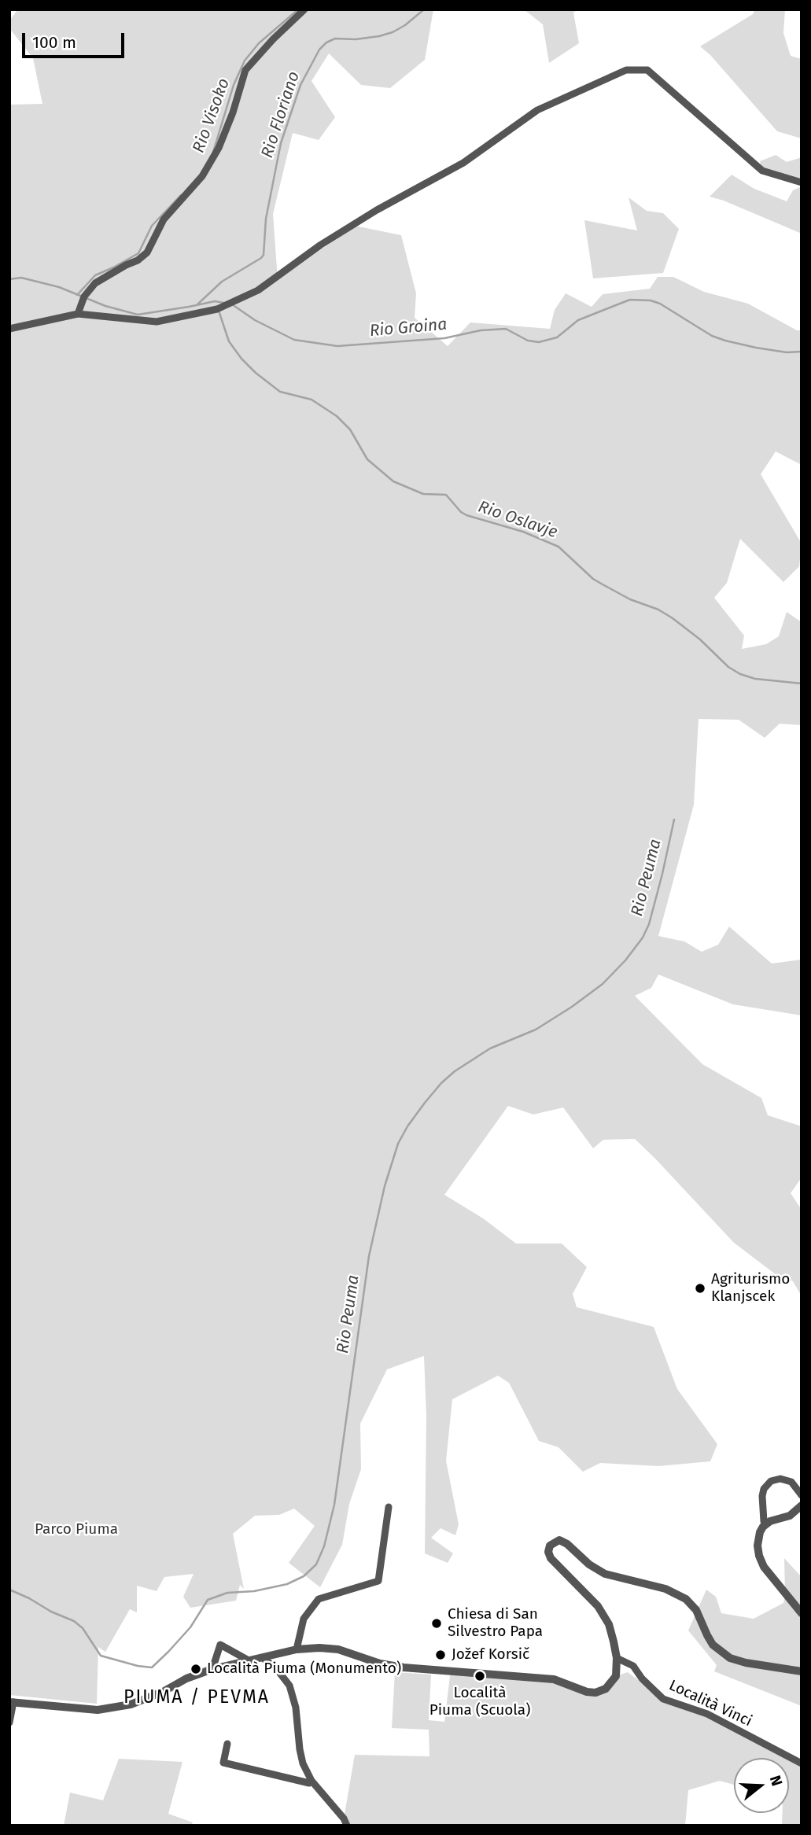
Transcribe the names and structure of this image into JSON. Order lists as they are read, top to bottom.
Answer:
{
  "streets": {
    "street": ["Località Vinci"]
  },
  "districts": ["PIUMA / PEVMA"],
  "water": [
    "Rio Floriano",
    "Rio Visoko",
    "Rio Groina",
    "Rio Oslavje",
    "Rio Peuma"
  ],
  "parks": ["Parco Piuma"],
  "places": [
    "Agriturismo Klanjscek",
    "Chiesa di San Silvestro Papa",
    "Jožef Korsič",
    "Località Piuma (Monumento)",
    "Località Piuma (Scuola)"
  ],
  "scale_bar": "100 m",
  "north": "right"
}
